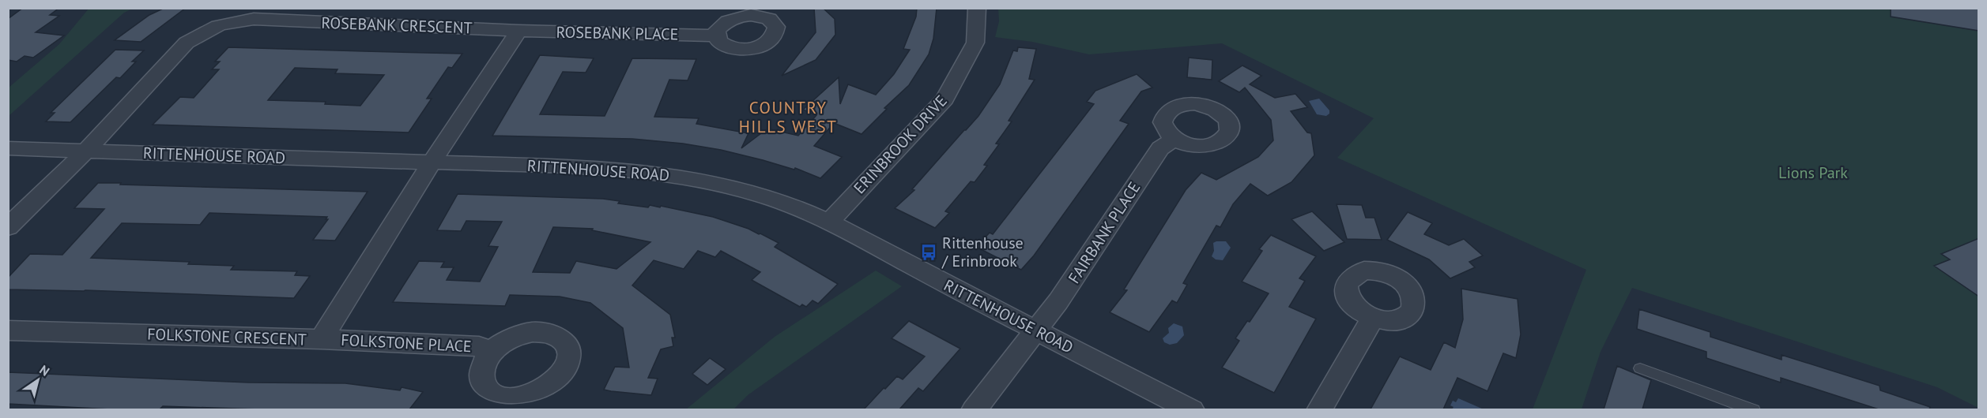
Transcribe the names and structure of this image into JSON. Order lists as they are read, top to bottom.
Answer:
{
  "streets": {
    "street": [
      "ROSEBANK CRESCENT",
      "ROSEBANK PLACE",
      "ERINBROOK DRIVE",
      "RITTENHOUSE ROAD",
      "FAIRBANK PLACE",
      "FOLKSTONE CRESCENT",
      "FOLKSTONE PLACE"
    ]
  },
  "crossings": [
    ["ROSEBANK CRESCENT", "ROSEBANK PLACE"],
    ["ROSEBANK CRESCENT", "RITTENHOUSE ROAD"],
    ["ERINBROOK DRIVE", "RITTENHOUSE ROAD"],
    ["RITTENHOUSE ROAD", "FAIRBANK PLACE"],
    ["RITTENHOUSE ROAD", "FOLKSTONE CRESCENT"],
    ["FOLKSTONE CRESCENT", "FOLKSTONE PLACE"]
  ],
  "districts": ["COUNTRY HILLS WEST"],
  "parks": ["Lions Park"],
  "places": {
    "bus stop": ["Rittenhouse / Erinbrook"]
  },
  "north": "top right"
}
